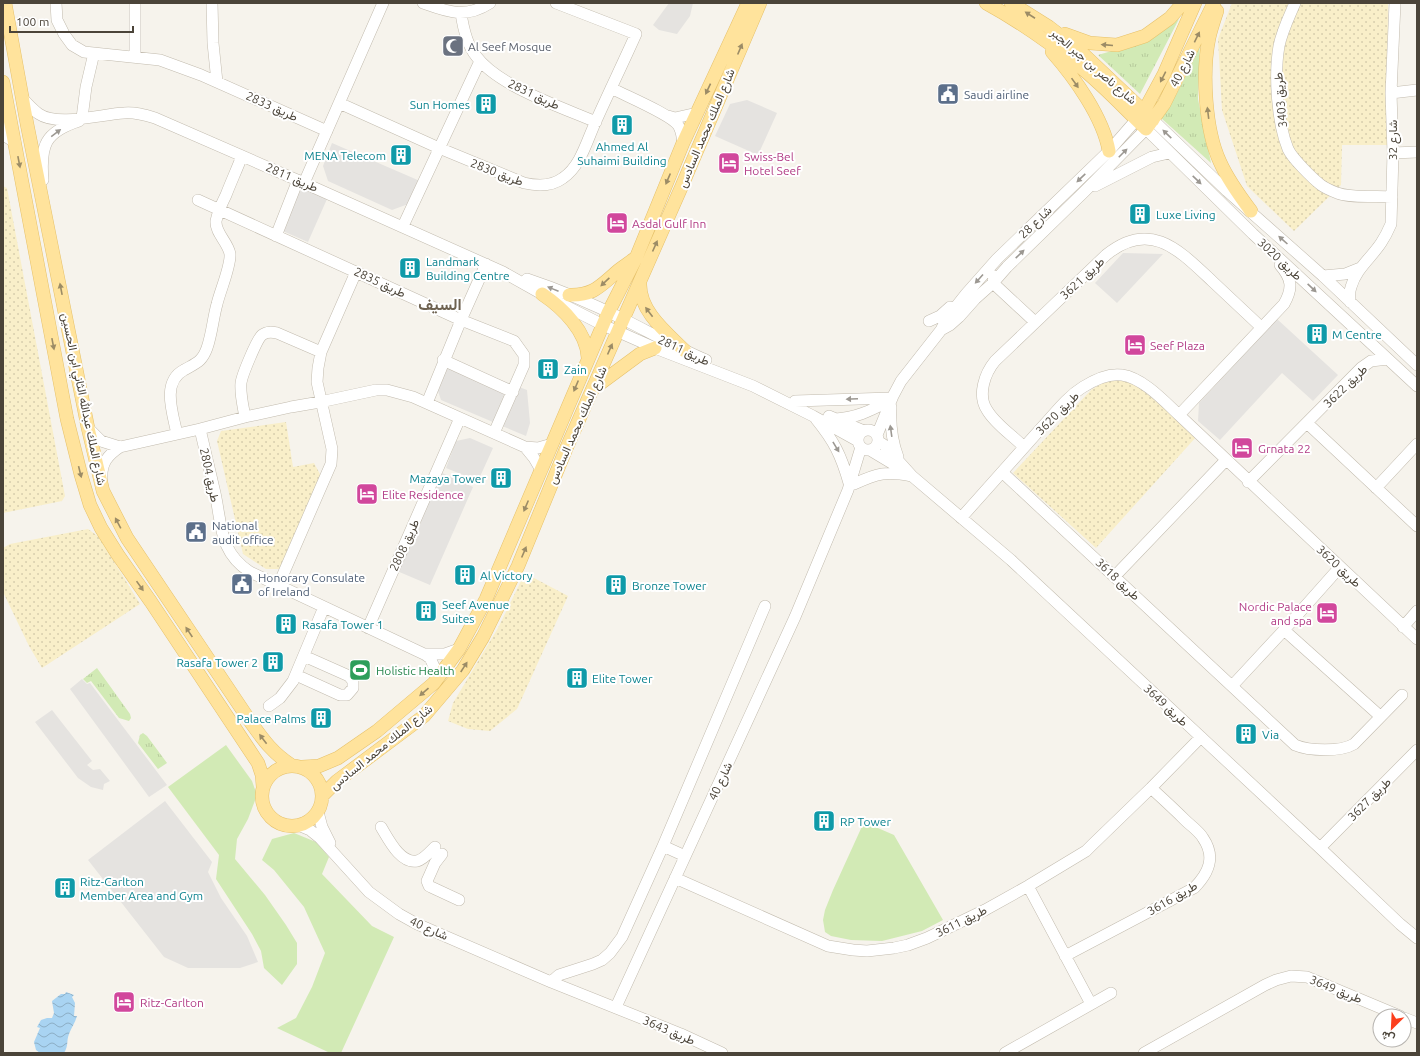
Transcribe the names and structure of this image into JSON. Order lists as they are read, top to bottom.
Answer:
{
  "streets": {
    "main road": [
      "شارع ناصر بن جبر الجبر",
      "شارع 40",
      "شارع الملك محمد السادس",
      "شارع الملك عبدالله الثاني ابن الحسين"
    ],
    "street": [
      "طريق 2831",
      "طريق 3403",
      "طريق 2833",
      "شارع 32",
      "طريق 2830",
      "طريق 2811",
      "شارع 28",
      "طريق 3020",
      "طريق 3621",
      "طريق 2835",
      "طريق 3622",
      "طريق 3620",
      "طريق 2804",
      "طريق 2808",
      "طريق 3618",
      "طريق 3649",
      "طريق 3627",
      "طريق 3616",
      "طريق 3611",
      "طريق 3643"
    ]
  },
  "crossings": [
    ["شارع ناصر بن جبر الجبر", "شارع 40"],
    ["شارع ناصر بن جبر الجبر", "شارع 28"],
    ["شارع ناصر بن جبر الجبر", "طريق 3020"],
    ["شارع 40", "شارع الملك محمد السادس"],
    ["شارع 40", "طريق 2811"],
    ["شارع 40", "شارع 28"],
    ["شارع 40", "طريق 3020"],
    ["شارع 40", "شارع الملك عبدالله الثاني ابن الحسين"],
    ["شارع 40", "طريق 3649"],
    ["شارع 40", "طريق 3611"],
    ["شارع 40", "طريق 3643"],
    ["طريق 2831", "طريق 2830"],
    ["طريق 3403", "شارع 32"],
    ["شارع الملك محمد السادس", "طريق 2811"],
    ["شارع الملك محمد السادس", "شارع الملك عبدالله الثاني ابن الحسين"],
    ["شارع 32", "طريق 3020"],
    ["طريق 2811", "شارع 28"],
    ["طريق 2811", "شارع الملك عبدالله الثاني ابن الحسين"],
    ["طريق 2811", "طريق 3649"],
    ["شارع 28", "طريق 3020"],
    ["شارع 28", "طريق 3649"],
    ["طريق 3020", "طريق 3622"],
    ["طريق 3621", "طريق 3620"],
    ["طريق 3622", "طريق 3620"],
    ["طريق 3620", "طريق 3618"],
    ["طريق 3620", "طريق 3649"],
    ["طريق 2804", "طريق 2808"],
    ["طريق 3649", "طريق 3627"],
    ["طريق 3649", "طريق 3611"],
    ["طريق 3616", "طريق 3611"]
  ],
  "districts": ["السيف"],
  "places": {
    "mosque": ["Al Seef Mosque"],
    "public building": ["Saudi airline", "National audit office", "Honorary Consulate of Ireland"],
    "building": [
      "Sun Homes",
      "Ahmed Al Suhaimi Building",
      "MENA Telecom",
      "Luxe Living",
      "Landmark Building Centre",
      "M Centre",
      "Zain",
      "Mazaya Tower",
      "Al Victory",
      "Bronze Tower",
      "Seef Avenue Suites",
      "Rasafa Tower 1",
      "Rasafa Tower 2",
      "Elite Tower",
      "Palace Palms",
      "Via",
      "RP Tower",
      "Ritz-Carlton Member Area and Gym"
    ],
    "hotel": [
      "Swiss-Bel Hotel Seef",
      "Asdal Gulf Inn",
      "Seef Plaza",
      "Grnata 22",
      "Elite Residence",
      "Nordic Palace and spa",
      "Ritz-Carlton"
    ],
    "sports": ["Holistic Health"]
  },
  "scale_bar": "100 m",
  "north": "bottom left"
}
